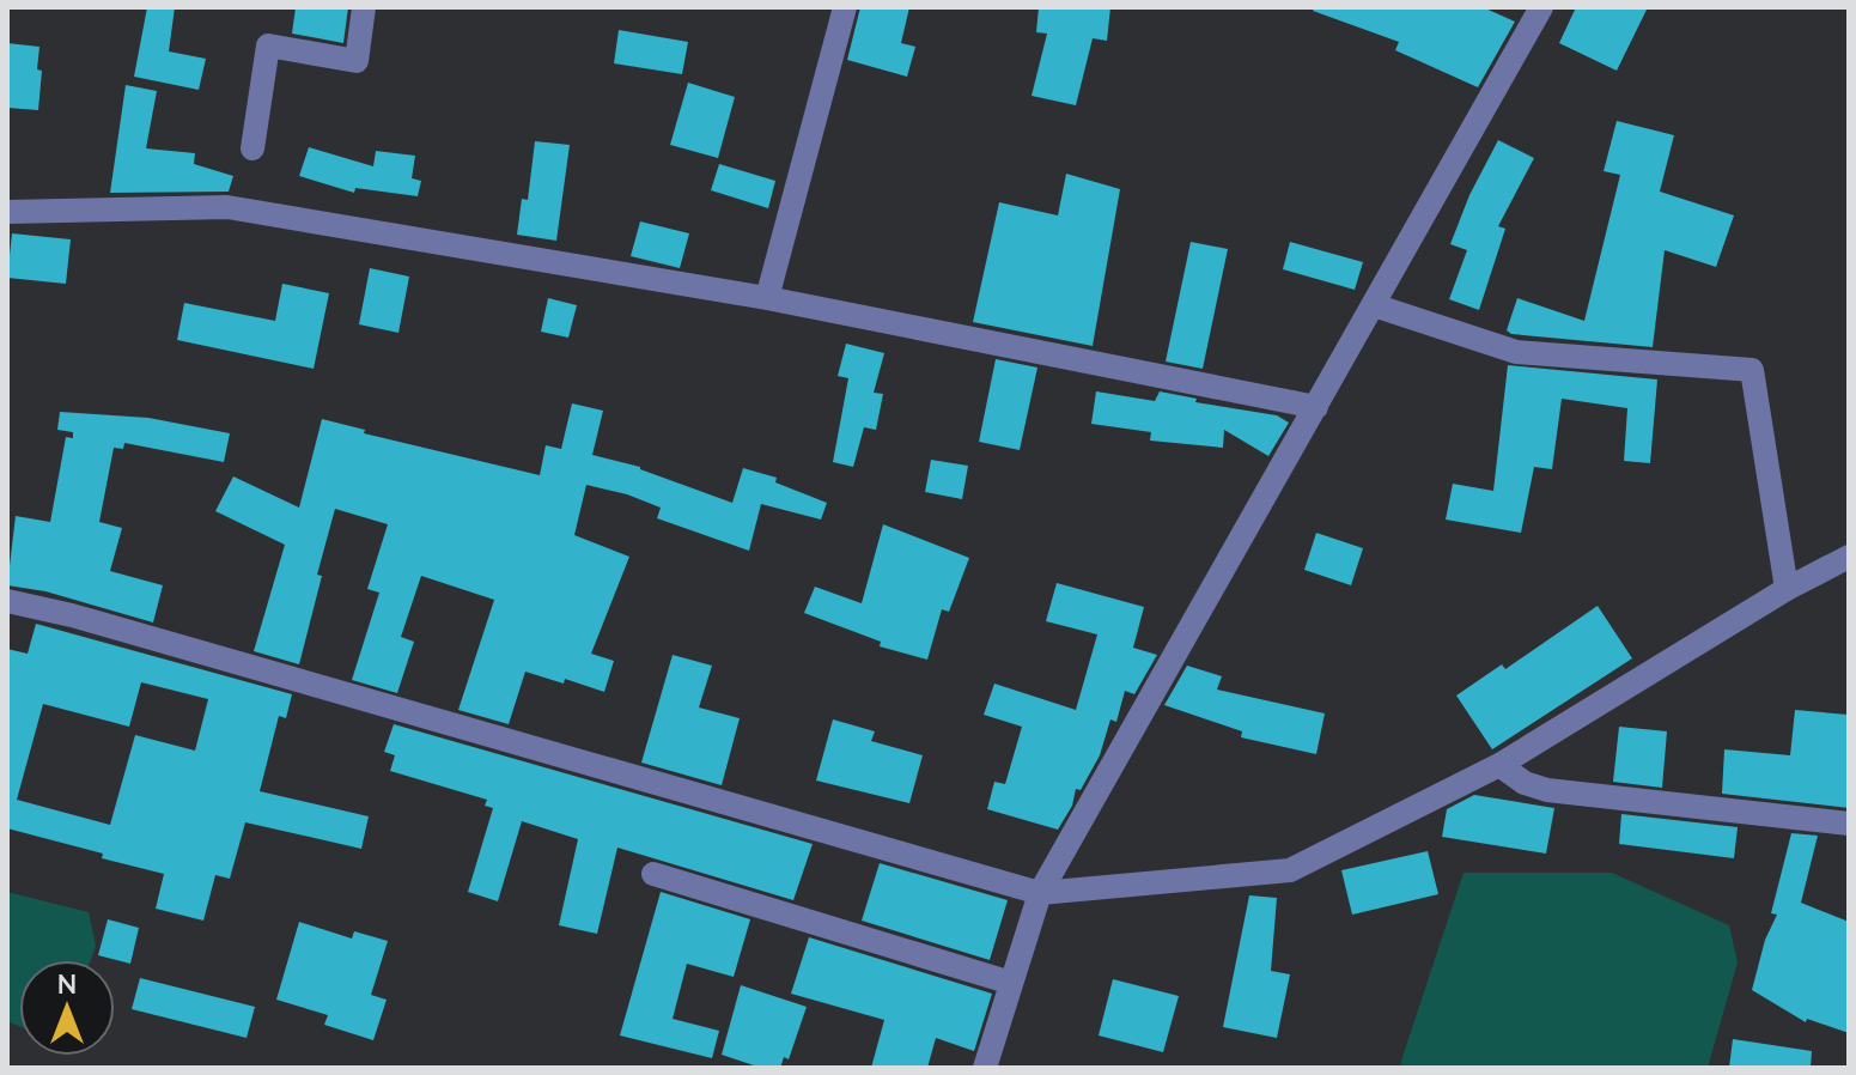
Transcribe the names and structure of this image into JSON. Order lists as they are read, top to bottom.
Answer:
{
  "north": "top"
}
